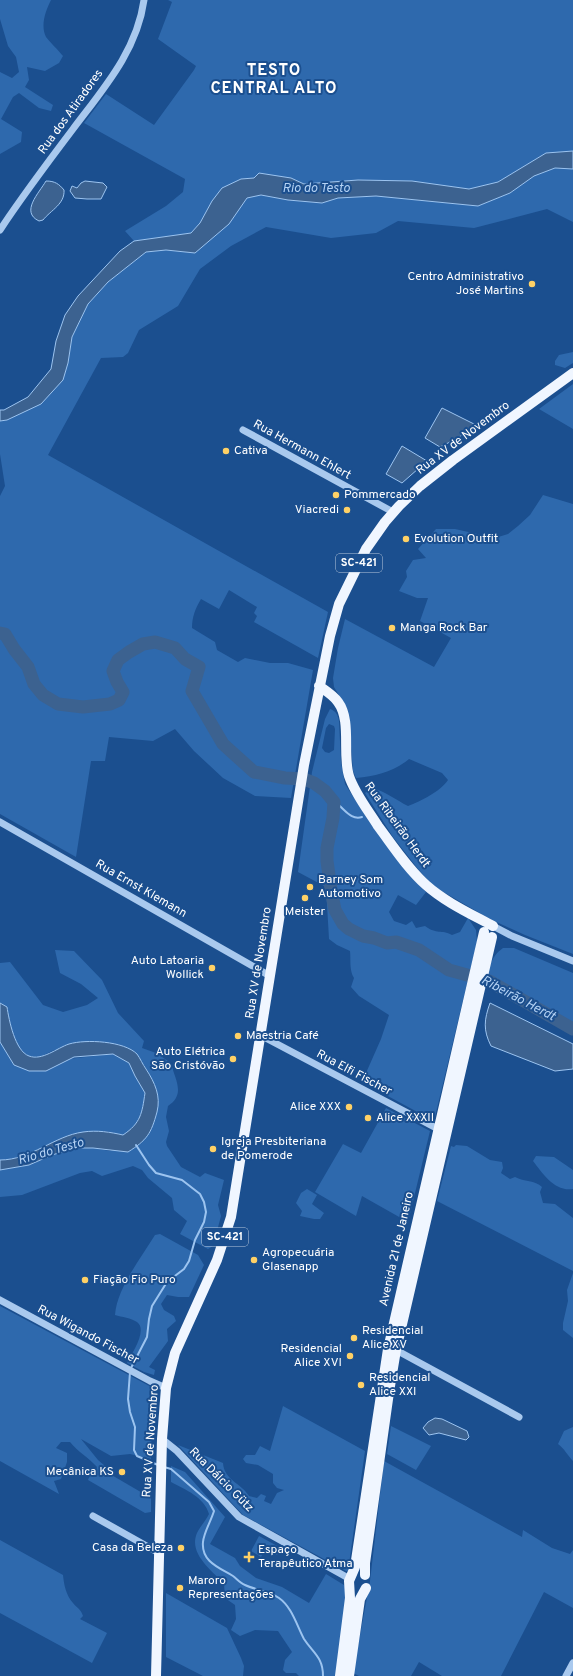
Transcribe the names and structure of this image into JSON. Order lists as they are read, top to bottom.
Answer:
{
  "streets": {
    "main road": [
      "Rua XV de Novembro",
      "SC-421",
      "Rua Ribeirão Herdt",
      "Avenida 21 de Janeiro"
    ],
    "street": [
      "Rua dos Atiradores",
      "Rua Hermann Ehlert",
      "Rua Ernst Klemann",
      "Rua Elfi Fischer",
      "Rua Wigando Fischer",
      "Rua Dálcio Gütz"
    ]
  },
  "crossings": [
    ["Rua XV de Novembro", "Rua Hermann Ehlert"],
    ["Rua XV de Novembro", "Rua Ribeirão Herdt"],
    ["Rua XV de Novembro", "Rua Ernst Klemann"],
    ["Rua XV de Novembro", "Rua Elfi Fischer"],
    ["Rua XV de Novembro", "Rua Wigando Fischer"],
    ["Rua XV de Novembro", "Rua Dálcio Gütz"],
    ["Rua Ribeirão Herdt", "Avenida 21 de Janeiro"],
    ["Rua Elfi Fischer", "Avenida 21 de Janeiro"],
    ["Avenida 21 de Janeiro", "Rua Dálcio Gütz"]
  ],
  "districts": ["TESTO CENTRAL ALTO"],
  "water": ["Rio do Testo", "Ribeirão Herdt"],
  "places": {
    "other": [
      "Centro Administrativo José Martins",
      "Cativa",
      "Pommercado",
      "Viacredi",
      "Evolution Outfit",
      "Manga Rock Bar",
      "Barney Som Automotivo",
      "Meister",
      "Auto Latoaria Wollick",
      "Maestria Café",
      "Auto Elétrica São Cristóvão",
      "Alice XXX",
      "Alice XXXII",
      "Igreja Presbiteriana de Pomerode",
      "Agropecuária Glasenapp",
      "Fiação Fio Puro",
      "Residencial Alice XV",
      "Residencial Alice XVI",
      "Residencial Alice XXI",
      "Mecânica KS",
      "Casa da Beleza",
      "Maroro Representações"
    ],
    "health": ["Espaço Terapêutico Atma"]
  }
}
